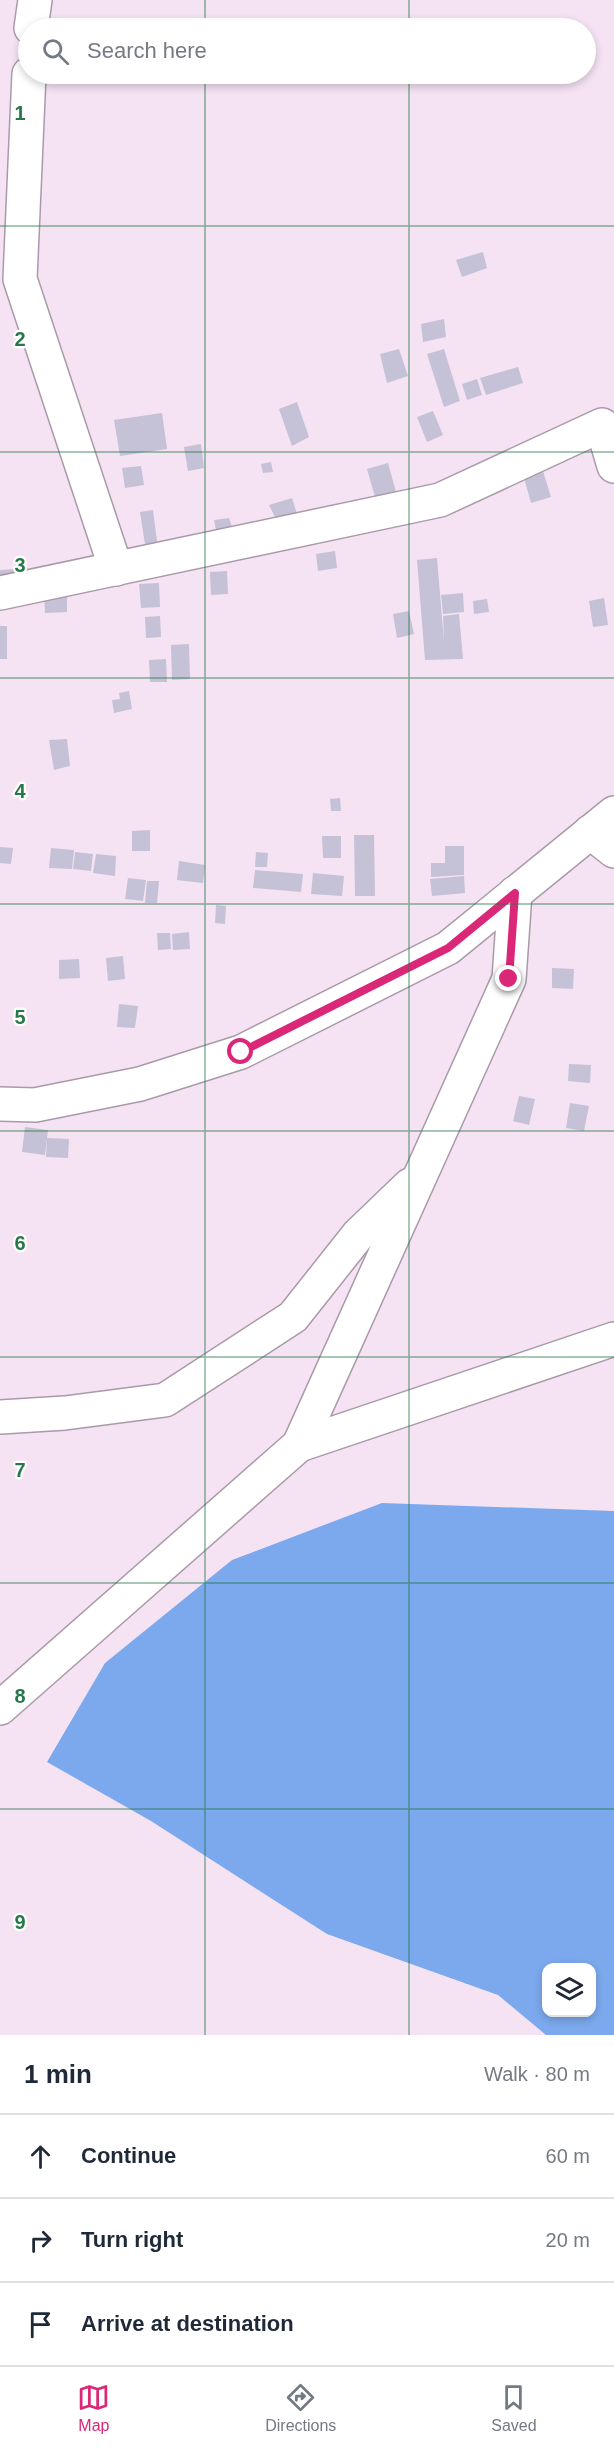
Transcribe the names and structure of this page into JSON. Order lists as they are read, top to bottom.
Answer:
{
  "page": {
    "search": "Search here",
    "heading": ["1 min", "Walk · 80 m"],
    "list": [
      ["Continue", "60 m"],
      ["Turn right", "20 m"],
      "Arrive at destination"
    ],
    "nav": ["Map", "Directions", "Saved"]
  },
  "grid": {
    "rows": [
      "1",
      "2",
      "3",
      "4",
      "5",
      "6",
      "7",
      "8",
      "9"
    ]
  }
}
